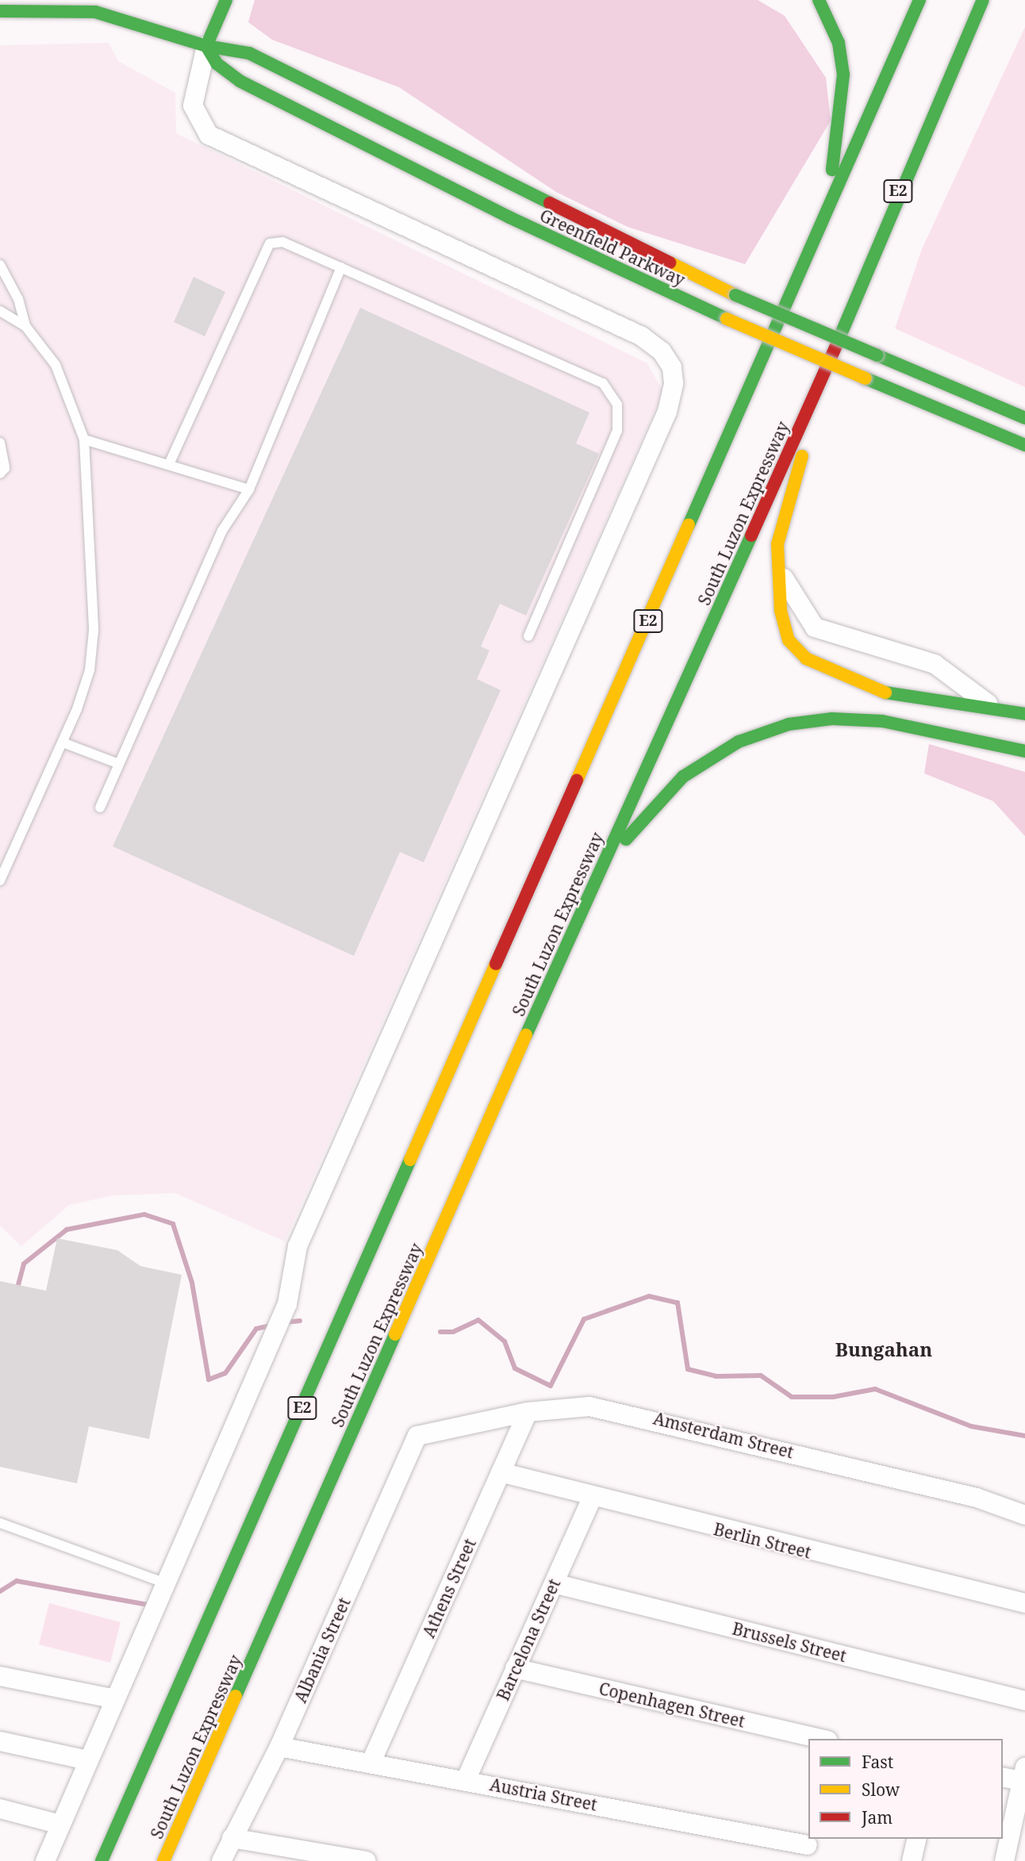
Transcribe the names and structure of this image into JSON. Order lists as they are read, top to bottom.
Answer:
{
  "streets": {
    "main road": ["E2", "Greenfield Parkway", "South Luzon Expressway"],
    "street": [
      "Amsterdam Street",
      "Berlin Street",
      "Athens Street",
      "Barcelona Street",
      "Brussels Street",
      "Albania Street",
      "Copenhagen Street",
      "Austria Street"
    ]
  },
  "crossings": [
    ["Amsterdam Street", "Athens Street"],
    ["Amsterdam Street", "Albania Street"],
    ["Berlin Street", "Athens Street"],
    ["Berlin Street", "Barcelona Street"],
    ["Athens Street", "Austria Street"],
    ["Barcelona Street", "Brussels Street"],
    ["Barcelona Street", "Copenhagen Street"],
    ["Barcelona Street", "Austria Street"],
    ["Albania Street", "Austria Street"]
  ],
  "districts": ["Bungahan"],
  "legend": ["Fast", "Slow", "Jam"]
}
